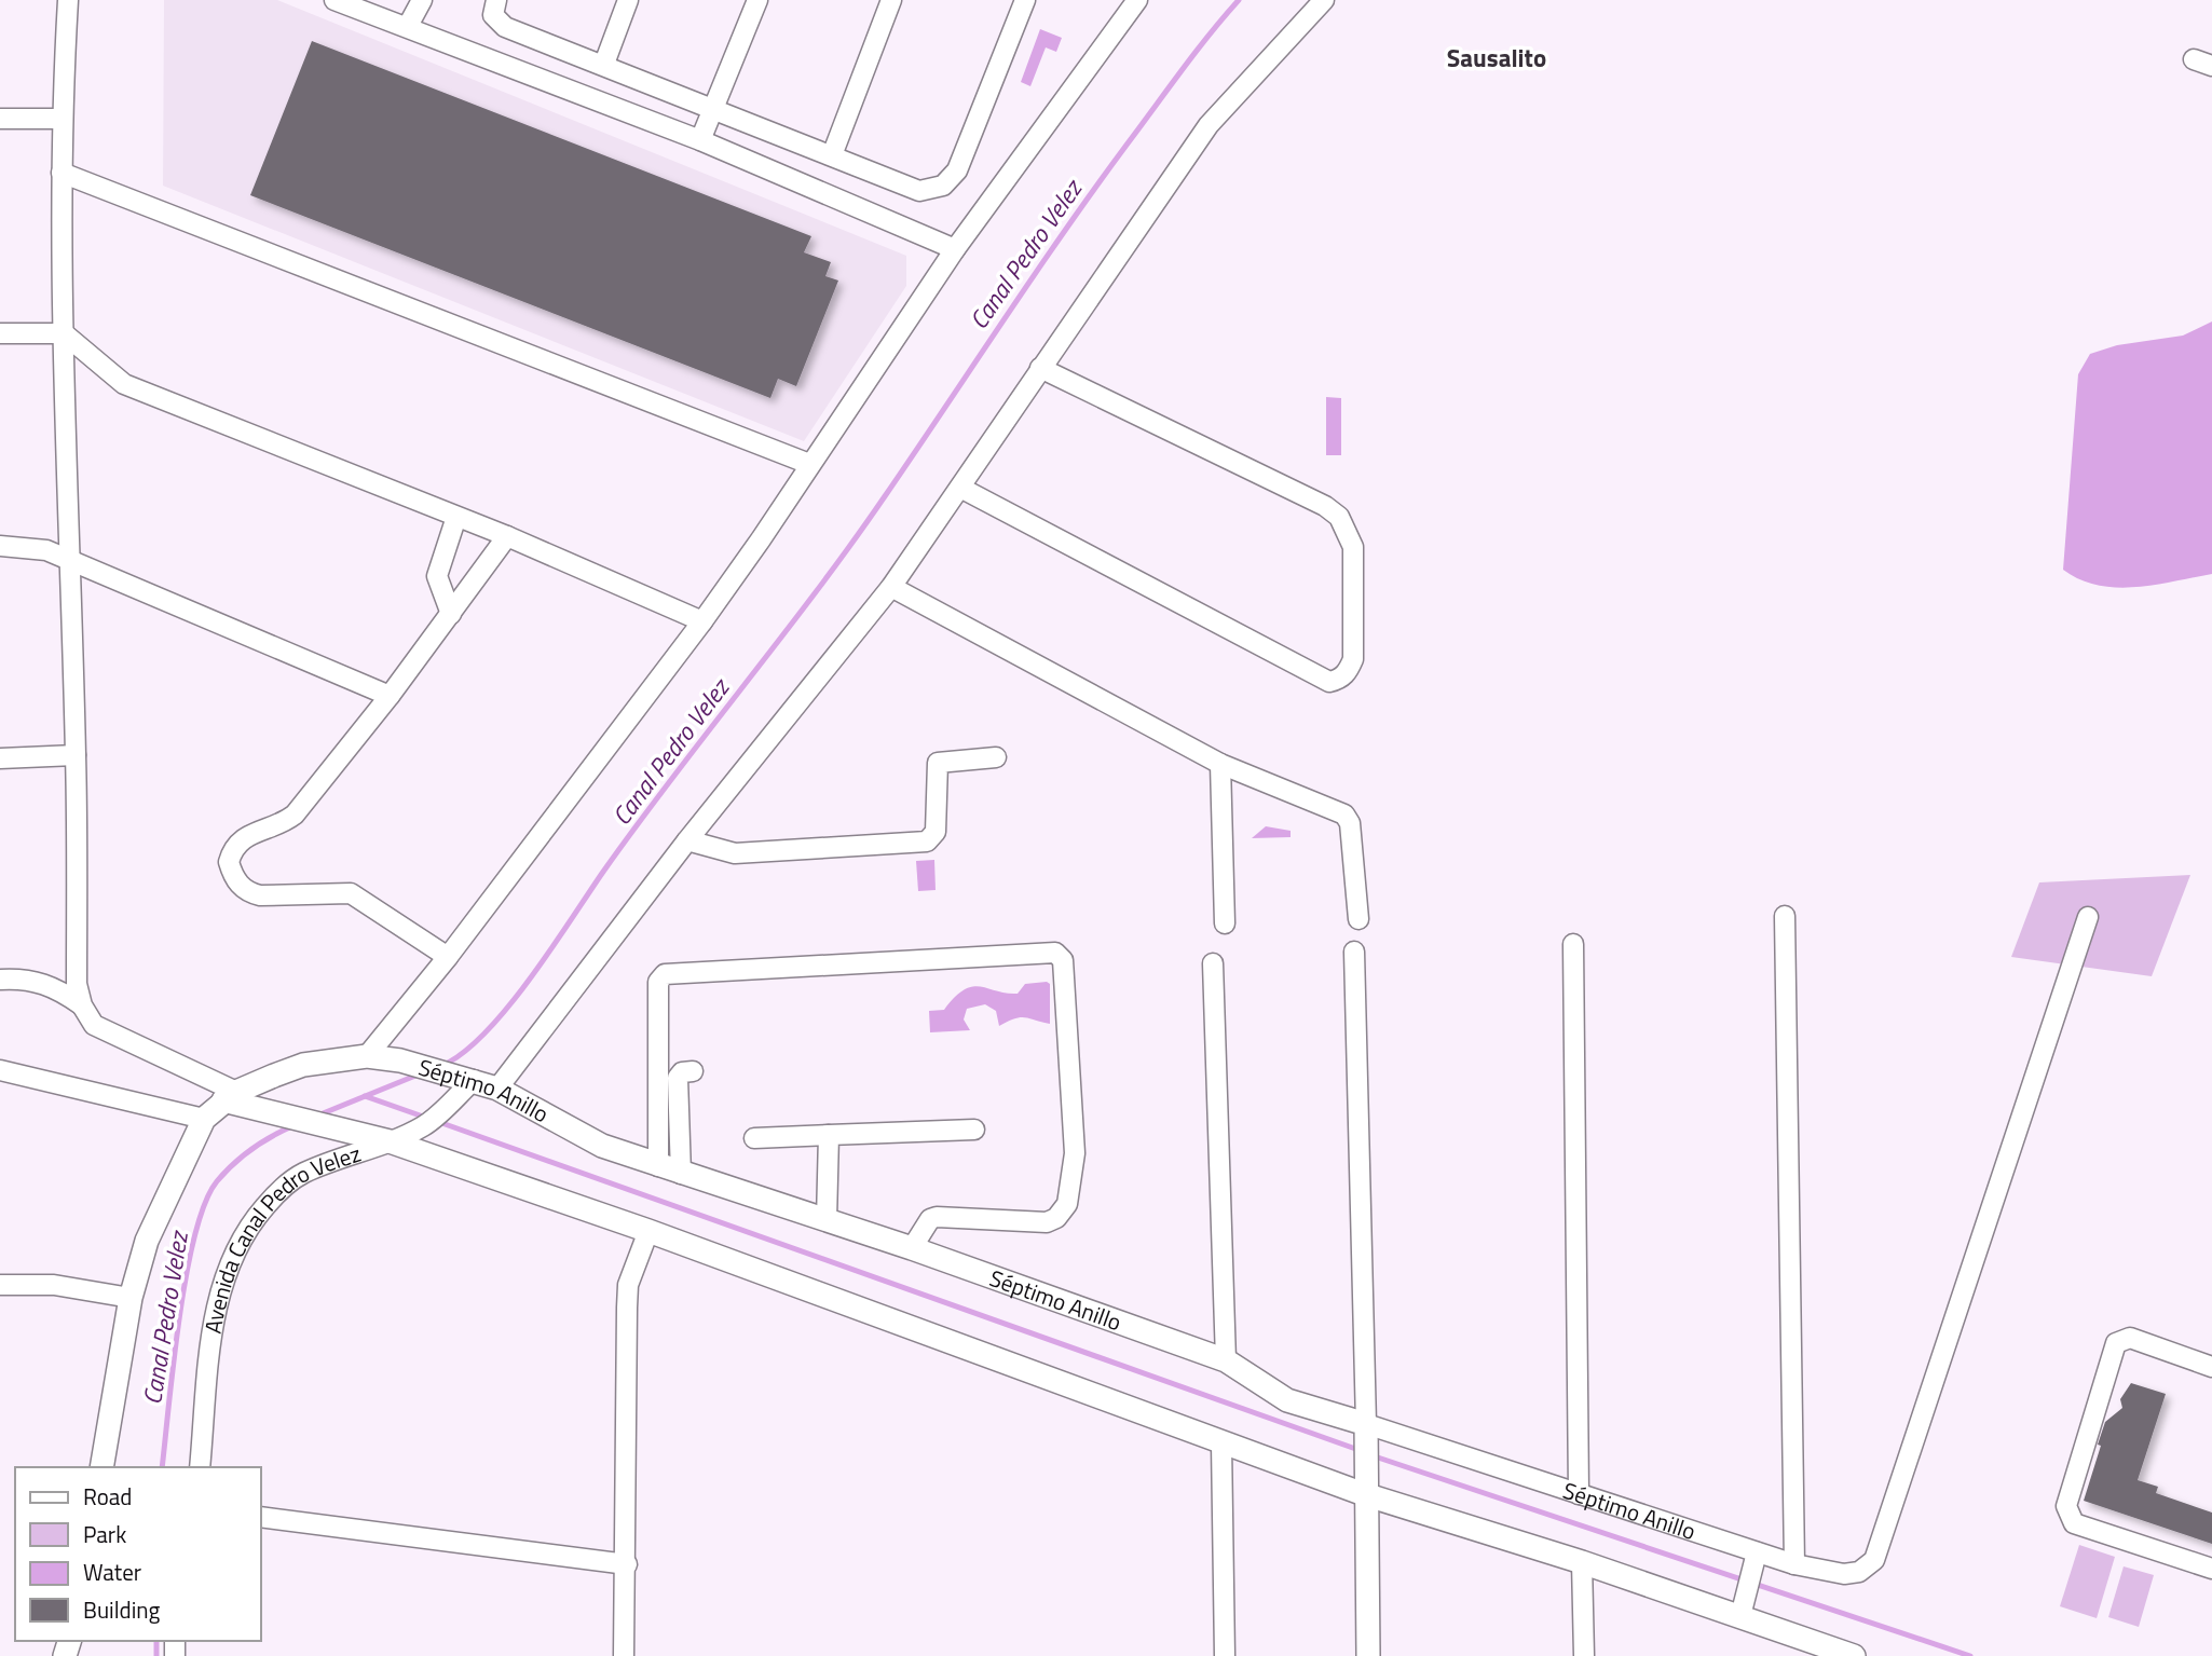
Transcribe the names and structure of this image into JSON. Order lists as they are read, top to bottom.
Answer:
{
  "streets": {
    "street": ["Séptimo Anillo", "Avenida Canal Pedro Velez"]
  },
  "crossings": [
    ["Séptimo Anillo", "Avenida Canal Pedro Velez"]
  ],
  "districts": ["Sausalito"],
  "water": ["Canal Pedro Velez"],
  "legend": [
    "Road",
    "Park",
    "Water",
    "Building"
  ]
}
